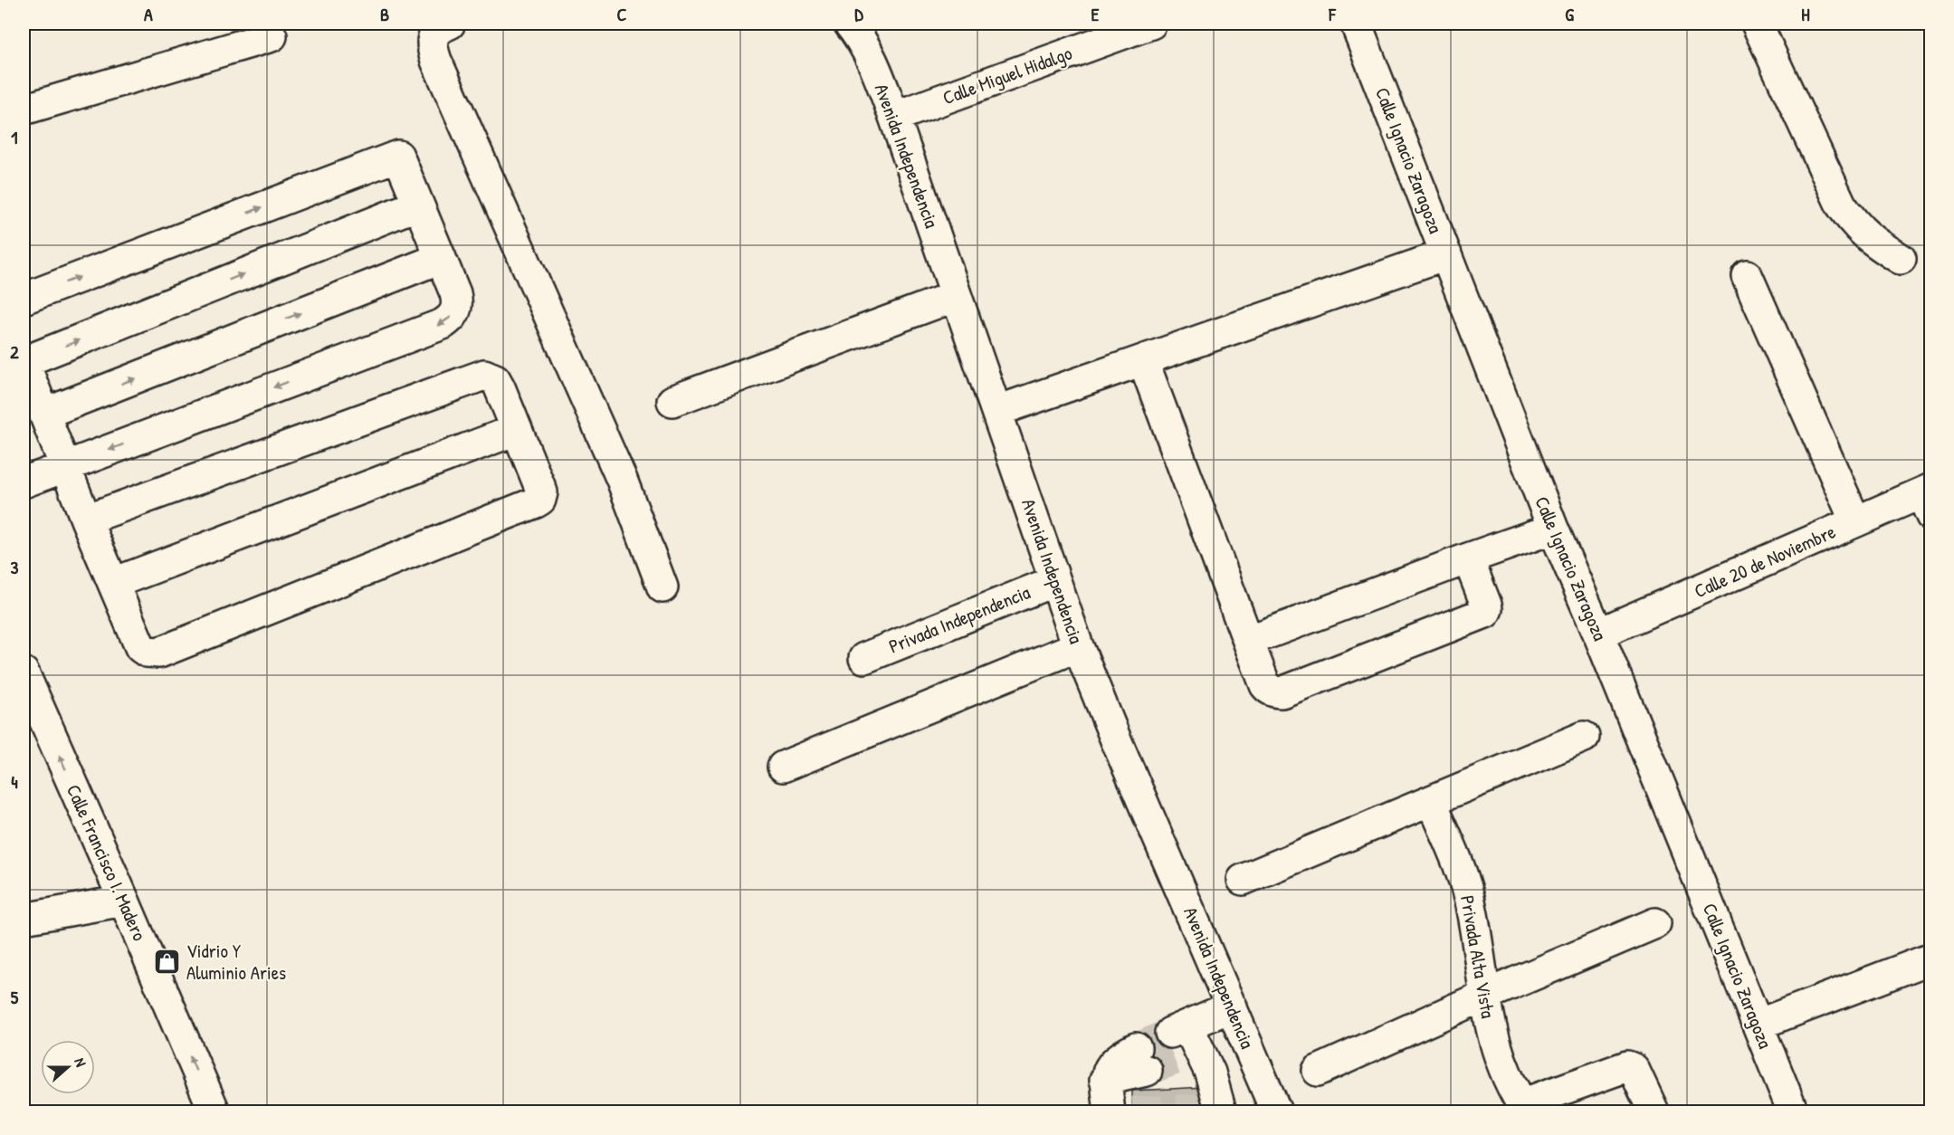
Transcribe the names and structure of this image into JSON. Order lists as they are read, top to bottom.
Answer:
{
  "streets": {
    "street": [
      "Calle Miguel Hidalgo",
      "Avenida Independencia",
      "Calle Ignacio Zaragoza",
      "Calle 20 de Noviembre",
      "Privada Independencia",
      "Calle Francisco I. Madero",
      "Privada Alta Vista"
    ]
  },
  "crossings": [
    ["Calle Miguel Hidalgo", "Avenida Independencia"],
    ["Avenida Independencia", "Privada Independencia"],
    ["Calle Ignacio Zaragoza", "Calle 20 de Noviembre"]
  ],
  "one_way": ["Calle Francisco I. Madero"],
  "places": {
    "shop": ["Vidrio Y Aluminio Aries"]
  },
  "north": "right",
  "grid": {
    "columns": [
      "A",
      "B",
      "C",
      "D",
      "E",
      "F",
      "G",
      "H"
    ],
    "rows": [
      "1",
      "2",
      "3",
      "4",
      "5"
    ]
  }
}
